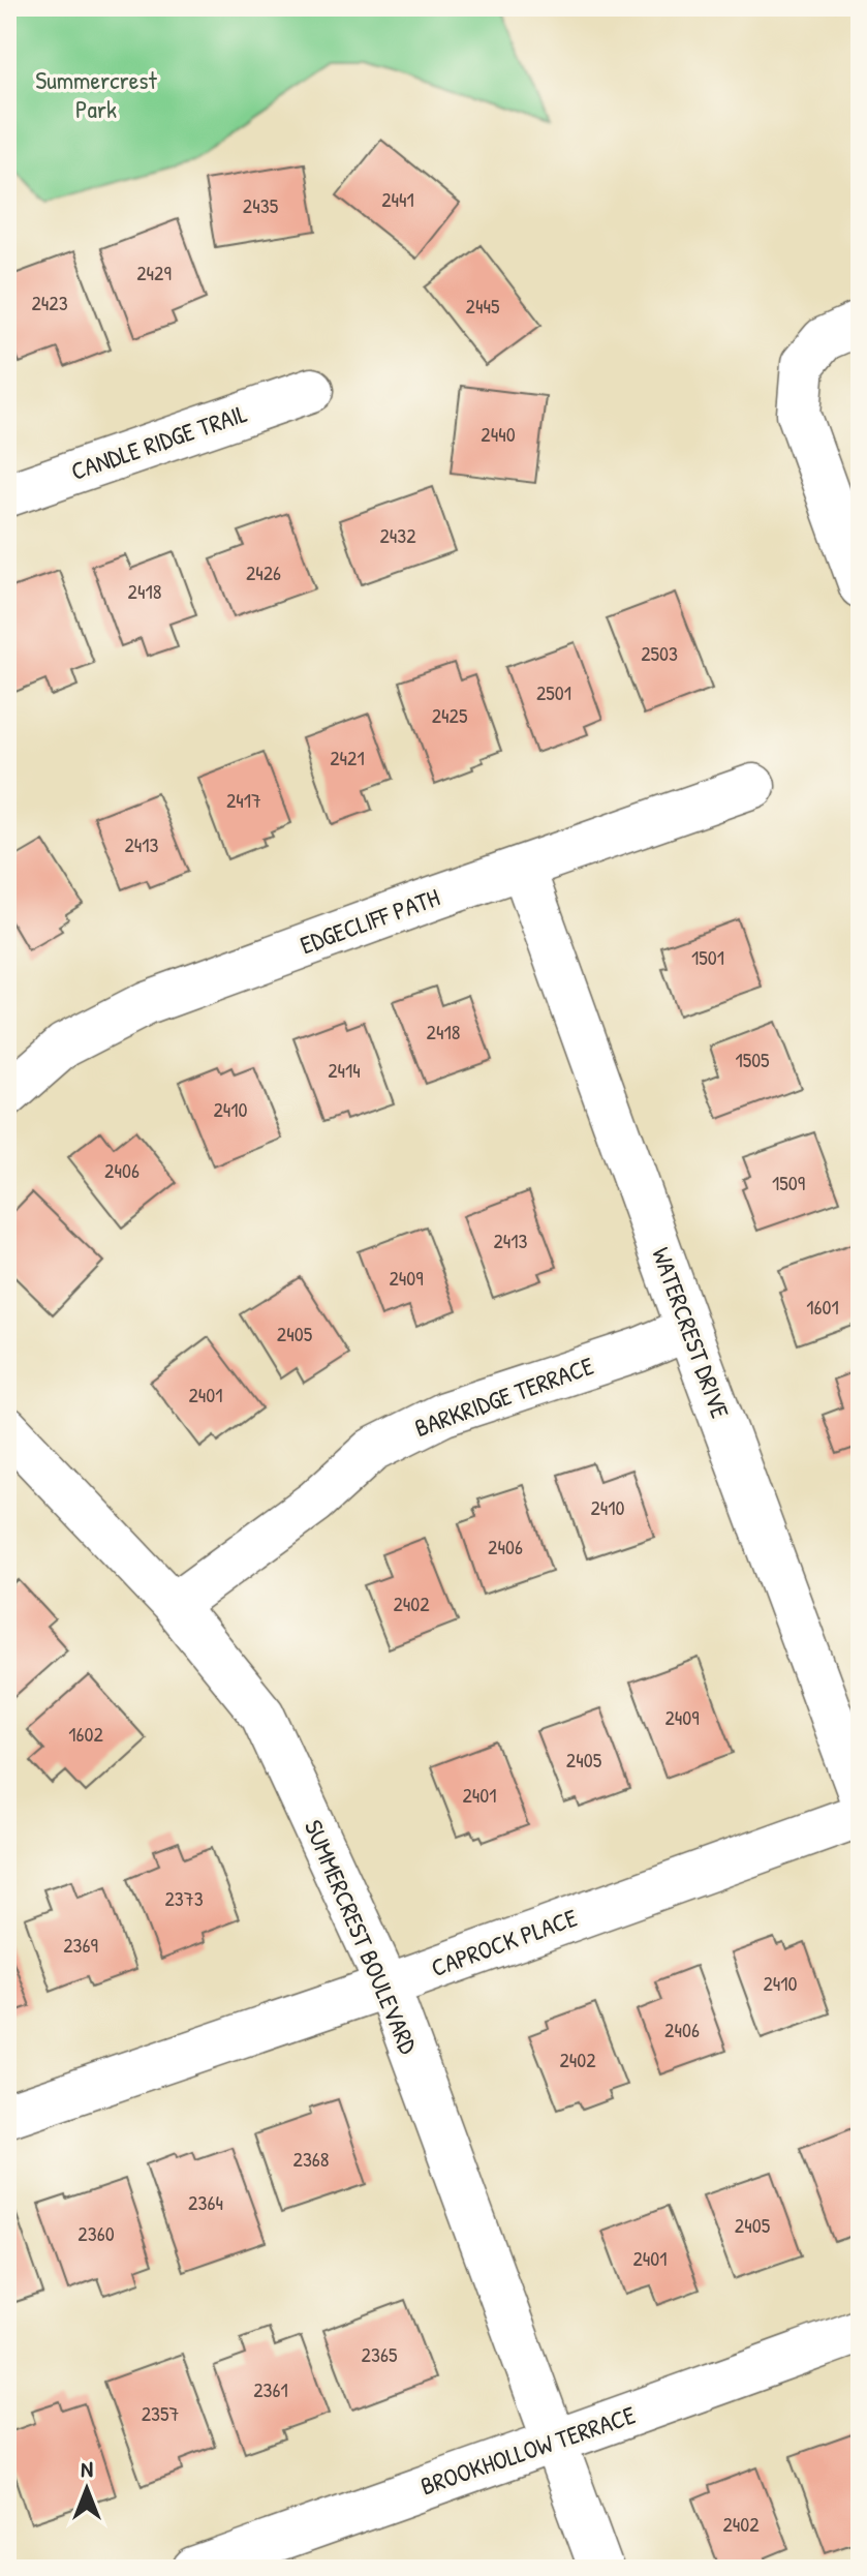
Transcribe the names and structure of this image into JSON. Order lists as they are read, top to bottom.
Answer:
{
  "streets": {
    "street": [
      "CANDLE RIDGE TRAIL",
      "EDGECLIFF PATH",
      "WATERCREST DRIVE",
      "BARKRIDGE TERRACE",
      "SUMMERCREST BOULEVARD",
      "CAPROCK PLACE",
      "BROOKHOLLOW TERRACE"
    ]
  },
  "crossings": [
    ["EDGECLIFF PATH", "WATERCREST DRIVE"],
    ["WATERCREST DRIVE", "BARKRIDGE TERRACE"],
    ["BARKRIDGE TERRACE", "SUMMERCREST BOULEVARD"],
    ["SUMMERCREST BOULEVARD", "CAPROCK PLACE"],
    ["SUMMERCREST BOULEVARD", "BROOKHOLLOW TERRACE"]
  ],
  "parks": ["Summercrest Park"],
  "house_numbers": [
    "2441",
    "2435",
    "2429",
    "2423",
    "2445",
    "2440",
    "2432",
    "2426",
    "2418",
    "2503",
    "2501",
    "2425",
    "2421",
    "2417",
    "2413",
    "1501",
    "2418",
    "1505",
    "2414",
    "2410",
    "2406",
    "1509",
    "2413",
    "2409",
    "1601",
    "2405",
    "2401",
    "2410",
    "2406",
    "2402",
    "2409",
    "1602",
    "2405",
    "2401",
    "2373",
    "2369",
    "2410",
    "2406",
    "2402",
    "2368",
    "2364",
    "2405",
    "2360",
    "2401",
    "2365",
    "2361",
    "2357",
    "2402"
  ],
  "north": "top"
}
